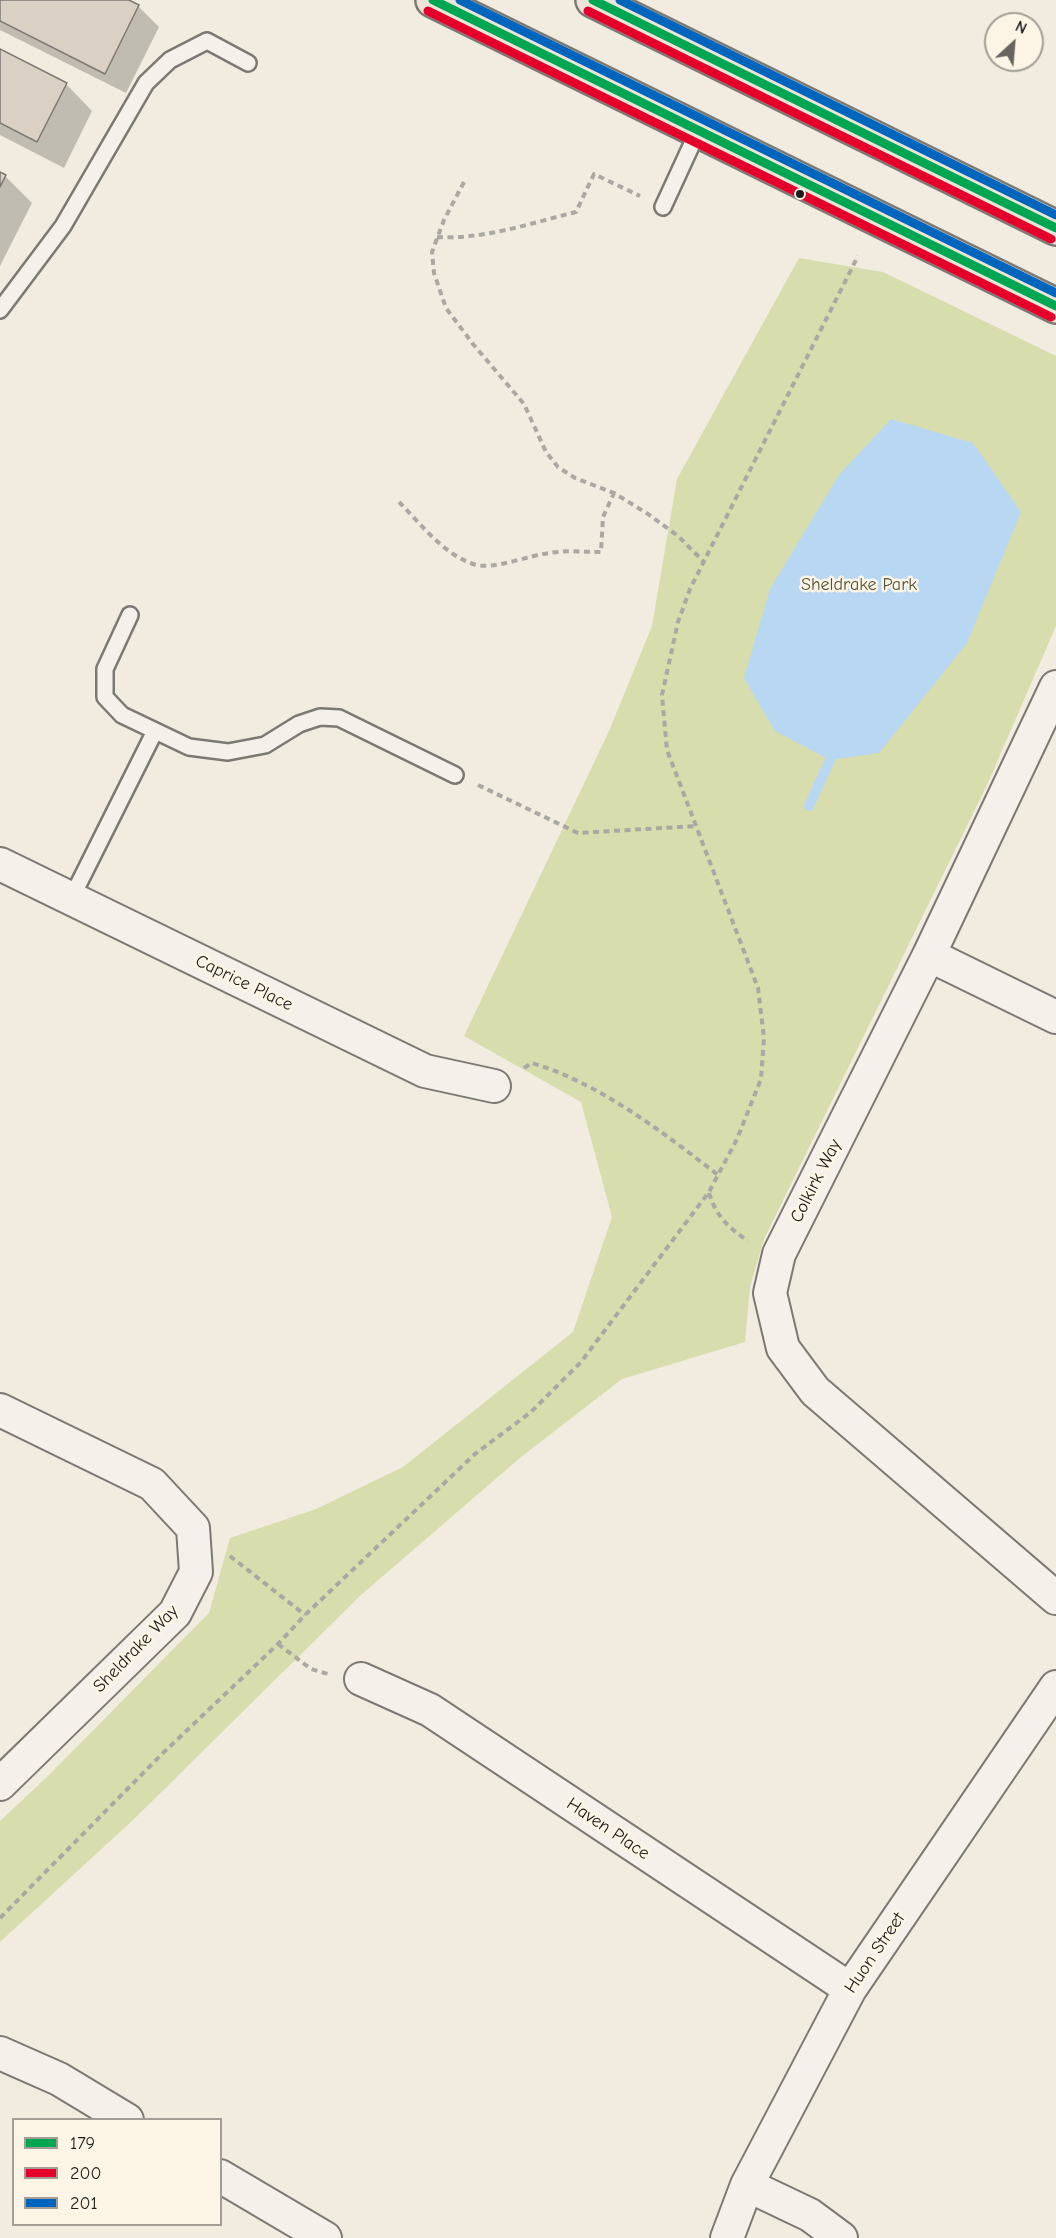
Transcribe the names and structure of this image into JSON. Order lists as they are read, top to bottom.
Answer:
{
  "streets": {
    "street": [
      "Caprice Place",
      "Colkirk Way",
      "Sheldrake Way",
      "Haven Place",
      "Huon Street"
    ]
  },
  "crossings": [
    ["Haven Place", "Huon Street"]
  ],
  "parks": ["Sheldrake Park"],
  "lines": ["transit line 179", "transit line 201", "transit line 200"],
  "legend": ["179", "200", "201"],
  "north": "top right"
}
